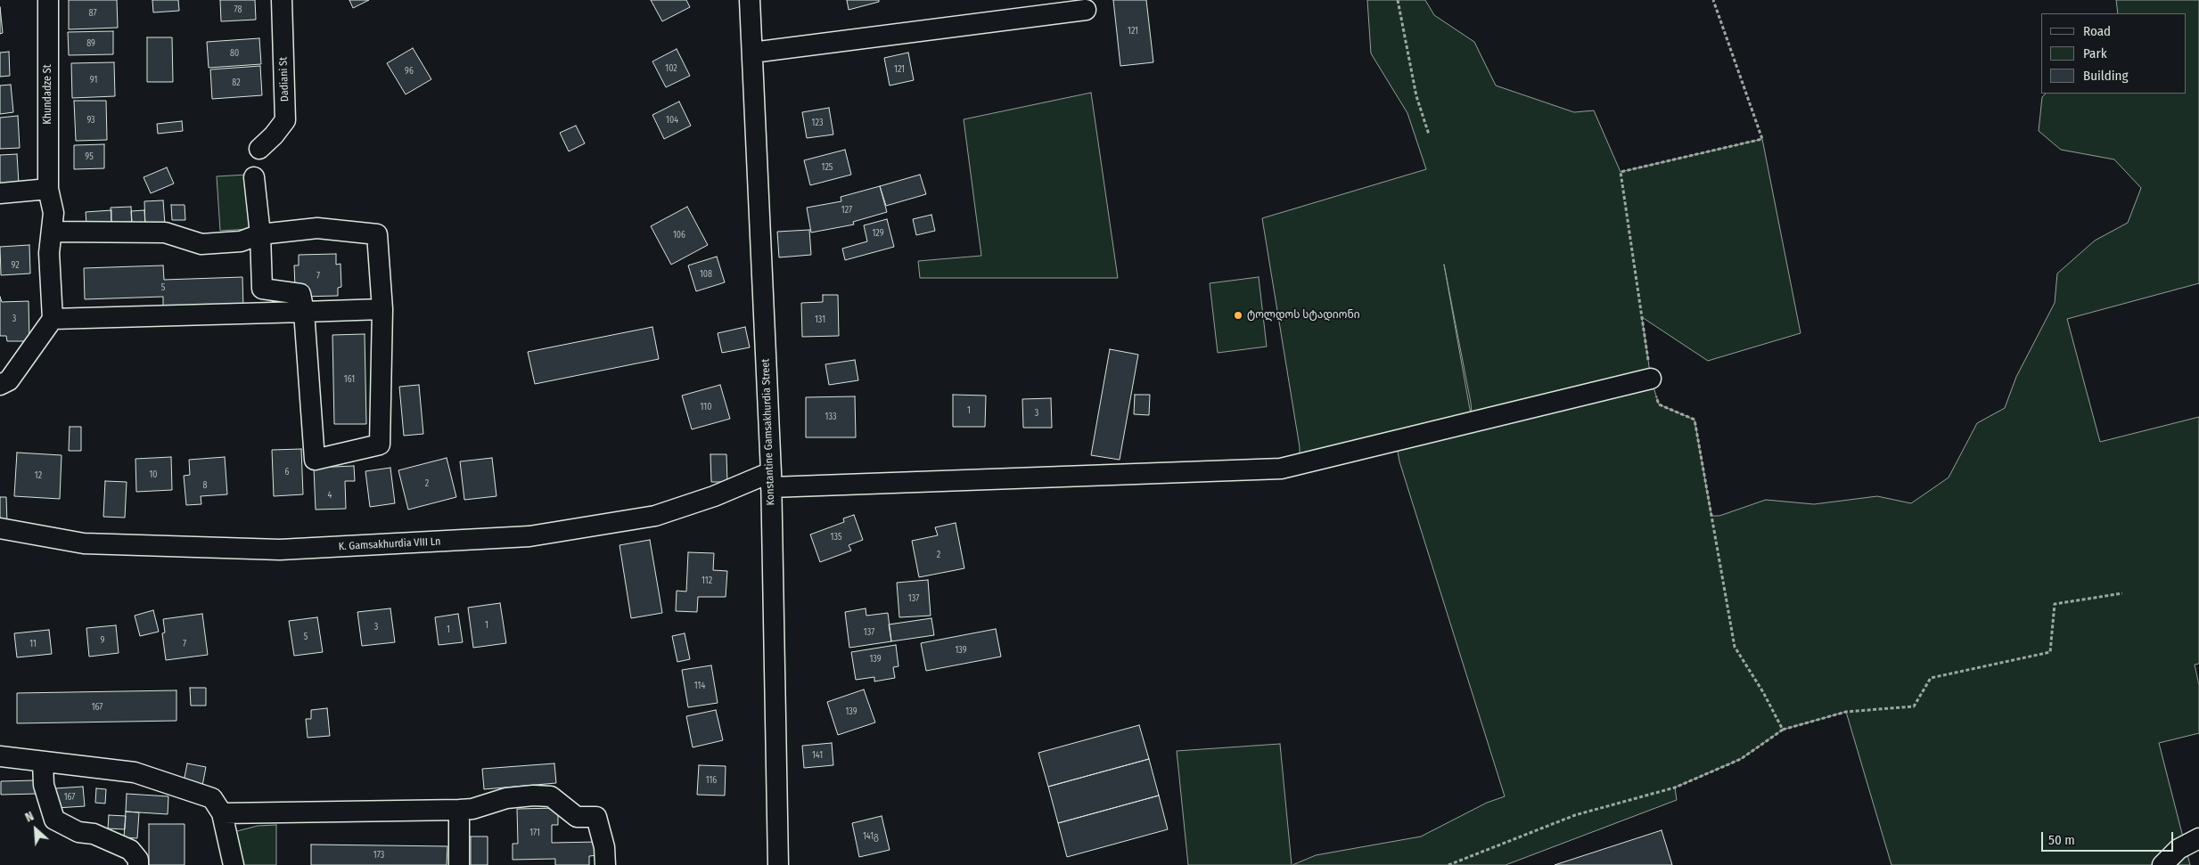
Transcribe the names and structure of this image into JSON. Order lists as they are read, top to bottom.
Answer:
{
  "streets": {
    "street": [
      "Dadiani St",
      "Khundadze St",
      "Konstantine Gamsakhurdia Street",
      "K. Gamsakhurdia VIII Ln"
    ]
  },
  "crossings": [
    ["Konstantine Gamsakhurdia Street", "K. Gamsakhurdia VIII Ln"]
  ],
  "places": ["ტოლდოს სტადიონი"],
  "house_numbers": [
    "78",
    "87",
    "121",
    "89",
    "80",
    "102",
    "121",
    "96",
    "91",
    "82",
    "93",
    "104",
    "123",
    "95",
    "125",
    "127",
    "129",
    "106",
    "92",
    "108",
    "7",
    "5",
    "3",
    "131",
    "161",
    "110",
    "1",
    "3",
    "133",
    "6",
    "10",
    "12",
    "2",
    "8",
    "4",
    "135",
    "2",
    "112",
    "137",
    "1",
    "3",
    "1",
    "137",
    "5",
    "9",
    "11",
    "7",
    "139",
    "139",
    "114",
    "167",
    "139",
    "141",
    "116",
    "167",
    "171",
    "141გ",
    "173"
  ],
  "legend": ["Road", "Park", "Building"],
  "scale_bar": "50 m",
  "north": "top left"
}
